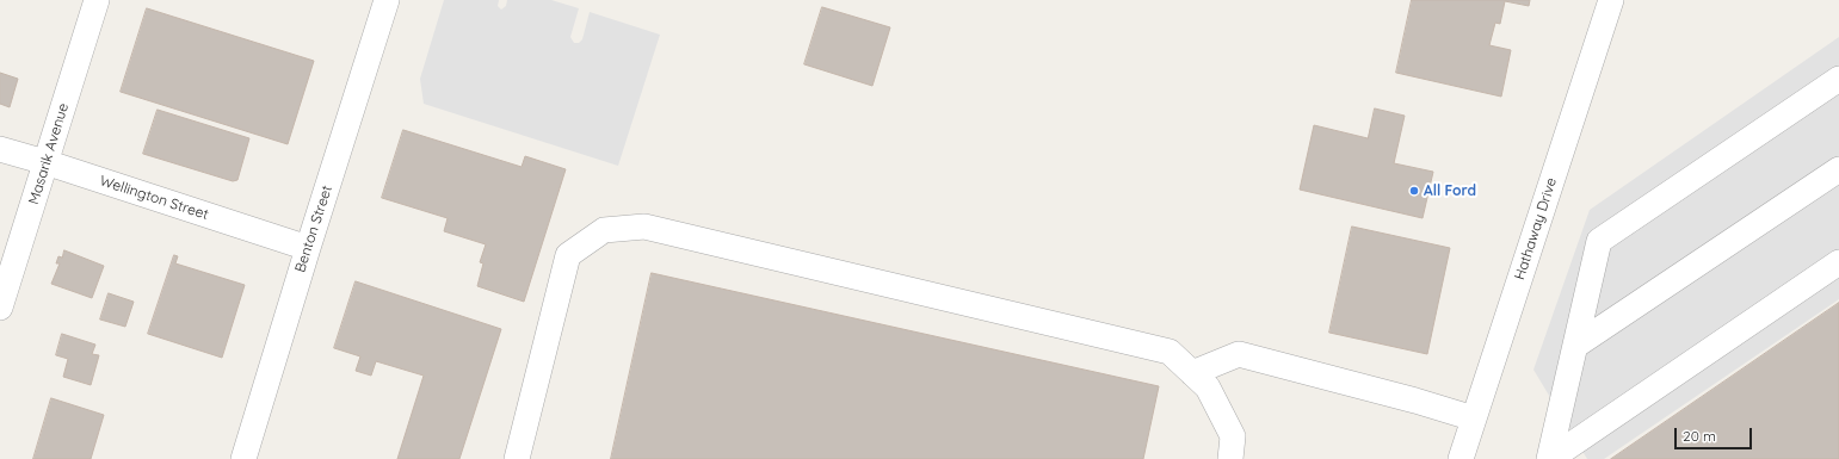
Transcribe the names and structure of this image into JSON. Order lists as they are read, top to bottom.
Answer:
{
  "streets": {
    "street": [
      "Masarik Avenue",
      "Wellington Street",
      "Benton Street",
      "Hathaway Drive"
    ]
  },
  "crossings": [
    ["Masarik Avenue", "Wellington Street"],
    ["Wellington Street", "Benton Street"]
  ],
  "places": ["All Ford"],
  "scale_bar": "20 m"
}
